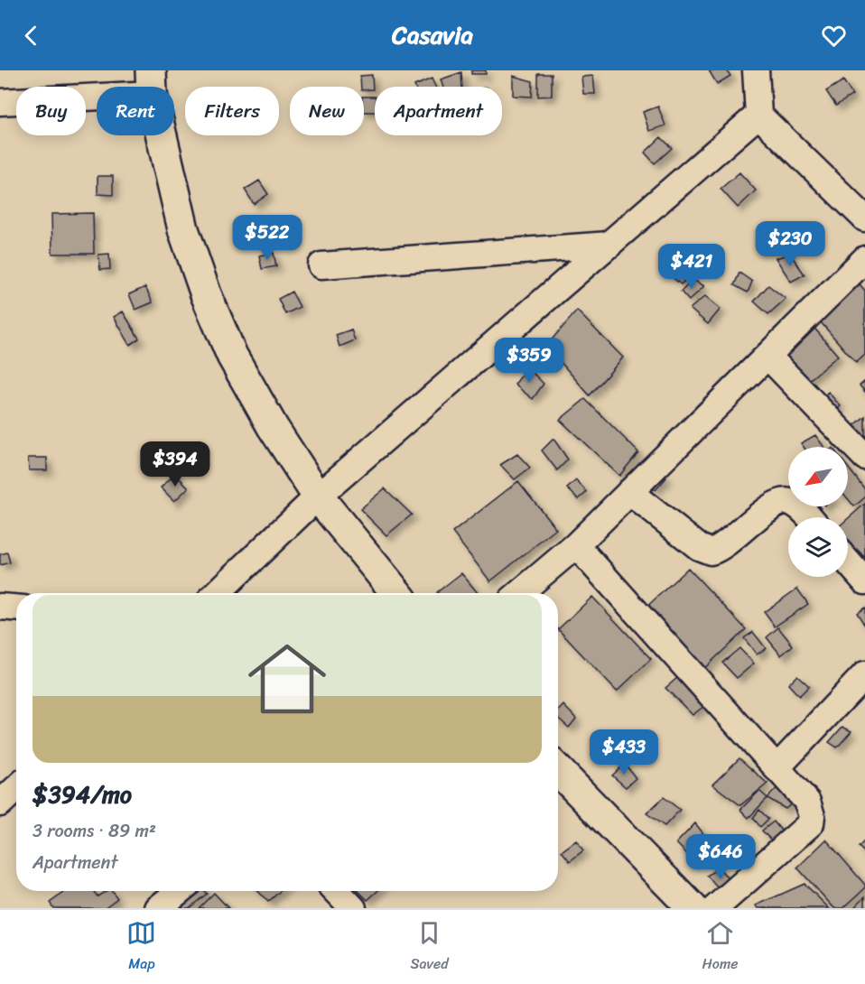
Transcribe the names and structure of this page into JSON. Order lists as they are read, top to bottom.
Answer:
{
  "north": "bottom left",
  "page": {
    "header": "Casavia",
    "chip": [
      "Buy",
      "Rent",
      "Filters",
      "New",
      "Apartment"
    ],
    "price": [
      "$522",
      "$230",
      "$421",
      "$359",
      "$394",
      "$433",
      "$646"
    ],
    "list": [
      {
        "name": "$394/mo",
        "note": "3 rooms · 89 m² · Apartment"
      }
    ],
    "tabs": ["Map", "Saved", "Home"]
  }
}
